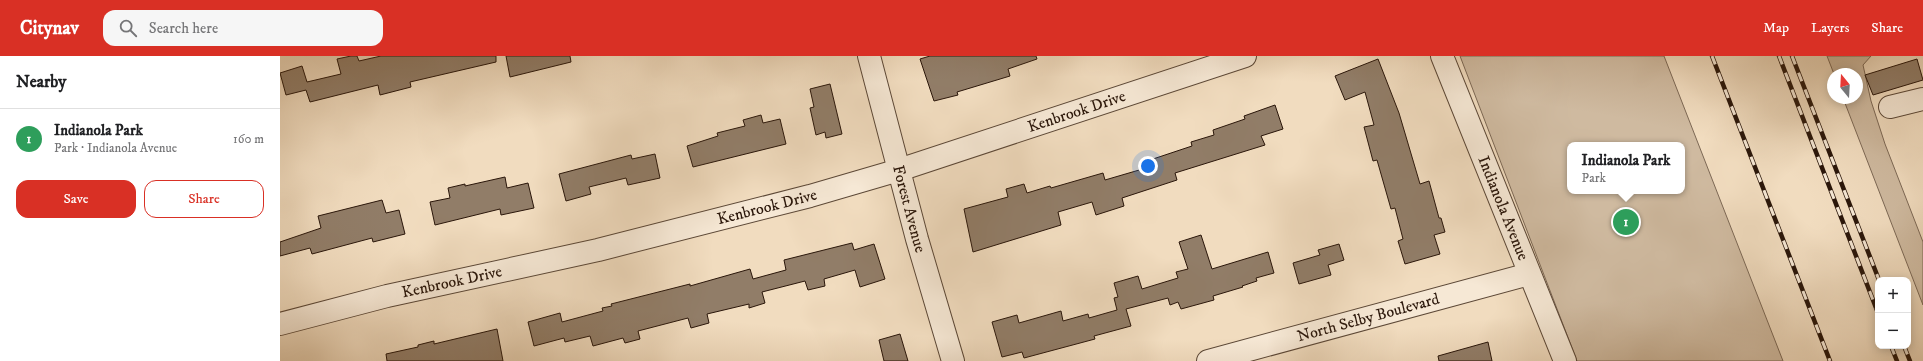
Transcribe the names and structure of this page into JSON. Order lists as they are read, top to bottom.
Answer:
{
  "streets": {
    "street": [
      "Kenbrook Drive",
      "Forest Avenue",
      "Indianola Avenue",
      "North Selby Boulevard"
    ]
  },
  "crossings": [
    ["Kenbrook Drive", "Forest Avenue"],
    ["Indianola Avenue", "North Selby Boulevard"]
  ],
  "north": "top",
  "page": {
    "header": "Citynav",
    "search": "Search here",
    "nav": ["Map", "Layers", "Share"],
    "heading": "Nearby",
    "list": [
      {
        "mark": "1",
        "name": "Indianola Park",
        "note": "Park · Indianola Avenue",
        "value": "160 m"
      }
    ],
    "popup": ["Indianola Park", "Park"],
    "buttons": ["Save", "Share"],
    "pins": "1",
    "map_buttons": ["+", "−"]
  }
}
